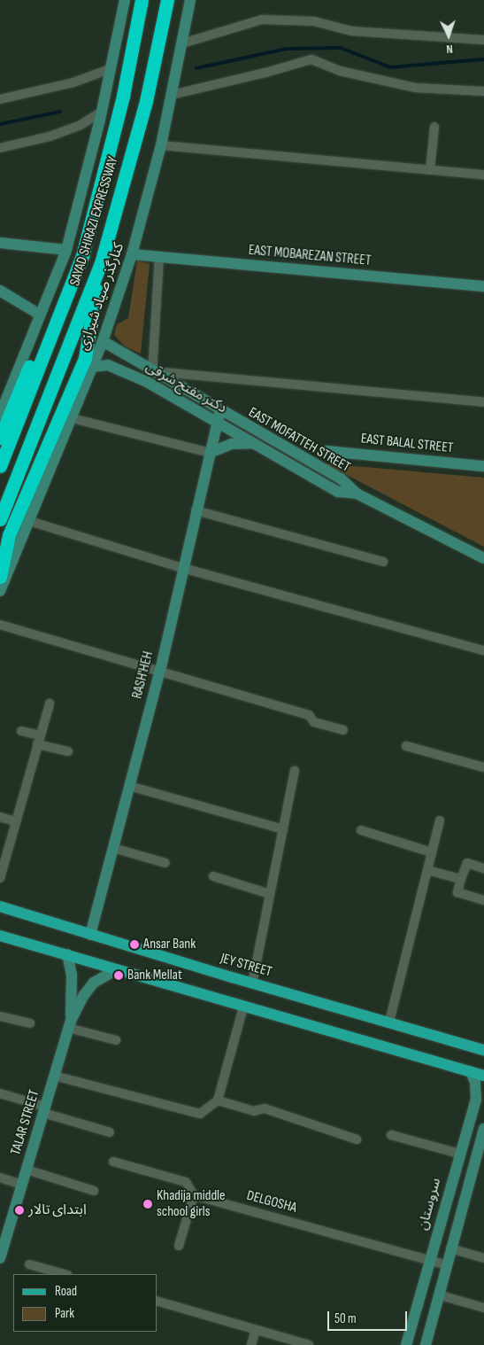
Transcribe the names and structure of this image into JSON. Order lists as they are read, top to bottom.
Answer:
{
  "streets": {
    "highway": ["SAYAD SHIRAZI EXPRESSWAY"],
    "main road": ["JEY STREET"],
    "street": [
      "EAST MOBAREZAN STREET",
      "کنارگذر صیاد شیرازی",
      "دکتر مفتح شرقی",
      "EAST MOFATTEH STREET",
      "EAST BALAL STREET",
      "RASH'HEH",
      "TALAR STREET",
      "DELGOSHA",
      "سروستان"
    ]
  },
  "crossings": [
    ["EAST MOBAREZAN STREET", "کنارگذر صیاد شیرازی"],
    ["کنارگذر صیاد شیرازی", "دکتر مفتح شرقی"],
    ["کنارگذر صیاد شیرازی", "EAST MOFATTEH STREET"],
    ["دکتر مفتح شرقی", "EAST MOFATTEH STREET"],
    ["دکتر مفتح شرقی", "RASH'HEH"],
    ["EAST MOFATTEH STREET", "RASH'HEH"],
    ["RASH'HEH", "JEY STREET"],
    ["DELGOSHA", "سروستان"]
  ],
  "places": [
    "Ansar Bank",
    "Bank Mellat",
    "Khadija middle school girls",
    "ابتدای تالار"
  ],
  "legend": ["Road", "Park"],
  "scale_bar": "50 m",
  "north": "bottom"
}
